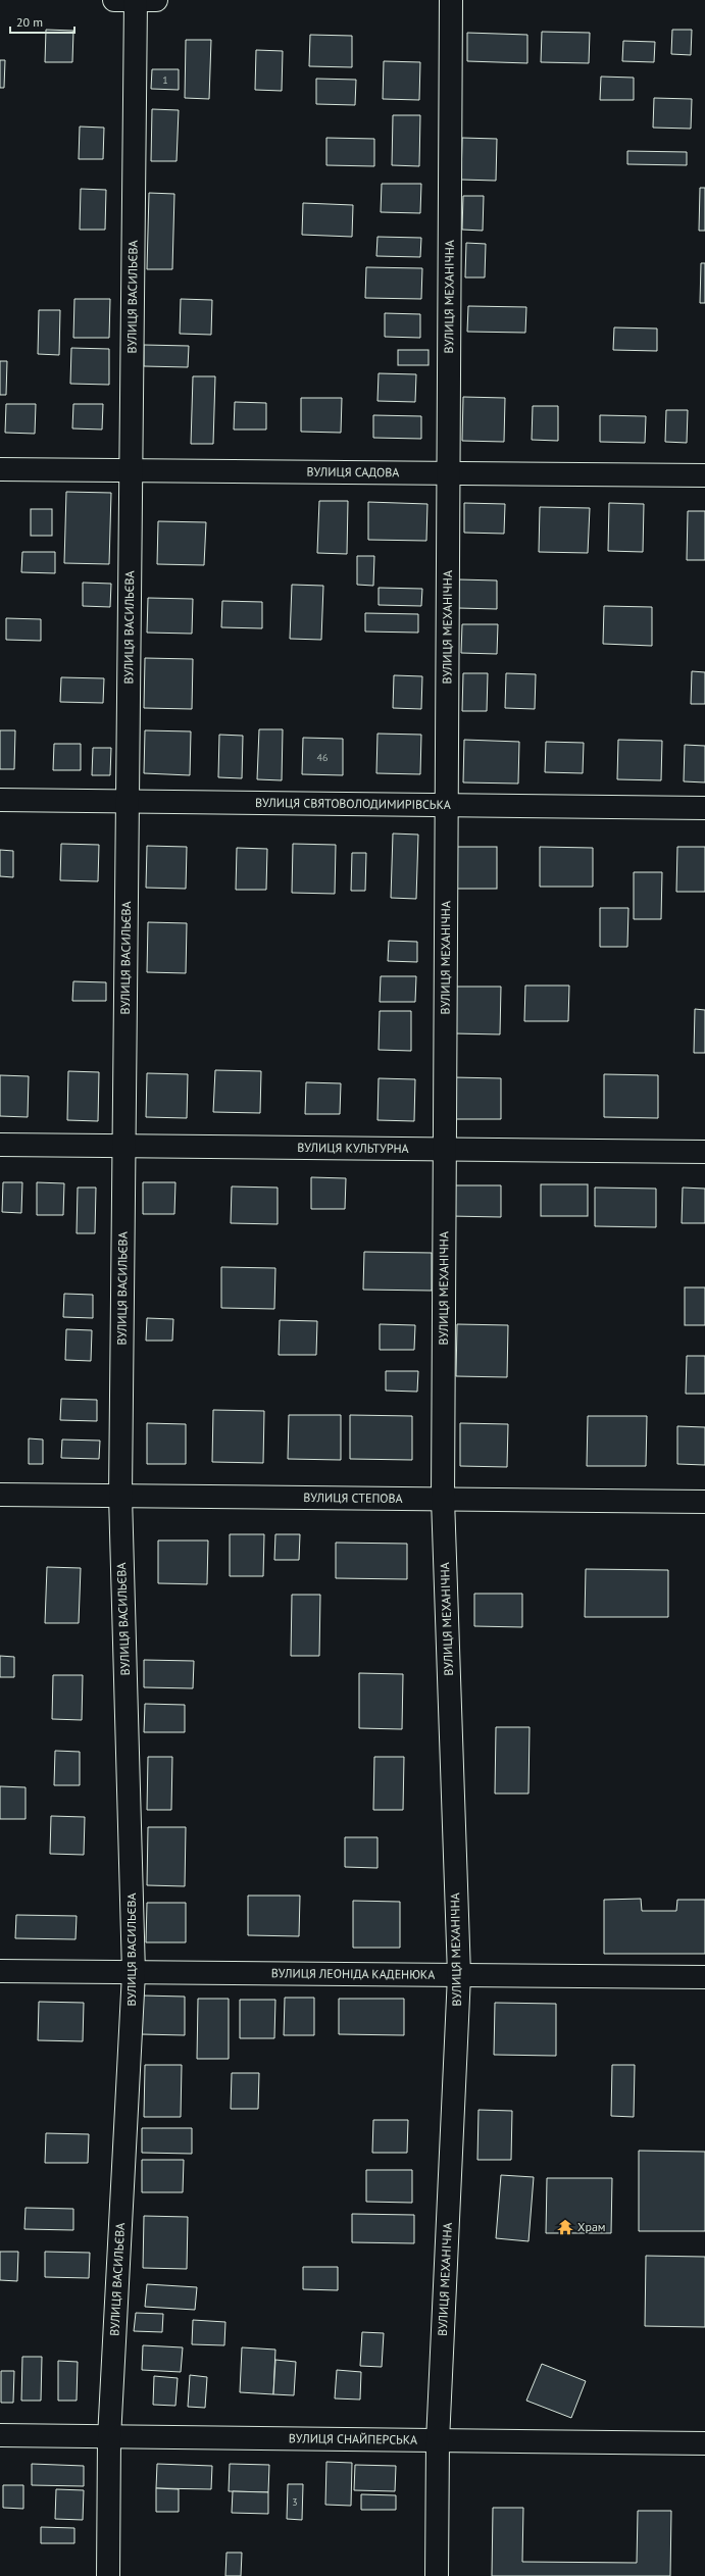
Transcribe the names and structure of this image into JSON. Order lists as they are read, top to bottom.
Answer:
{
  "streets": {
    "street": [
      "ВУЛИЦЯ ВАСИЛЬЄВА",
      "ВУЛИЦЯ МЕХАНІЧНА",
      "ВУЛИЦЯ САДОВА",
      "ВУЛИЦЯ СВЯТОВОЛОДИМИРІВСЬКА",
      "ВУЛИЦЯ КУЛЬТУРНА",
      "ВУЛИЦЯ СТЕПОВА",
      "ВУЛИЦЯ ЛЕОНІДА КАДЕНЮКА",
      "ВУЛИЦЯ СНАЙПЕРСЬКА"
    ]
  },
  "crossings": [
    ["ВУЛИЦЯ ВАСИЛЬЄВА", "ВУЛИЦЯ САДОВА"],
    ["ВУЛИЦЯ ВАСИЛЬЄВА", "ВУЛИЦЯ СВЯТОВОЛОДИМИРІВСЬКА"],
    ["ВУЛИЦЯ ВАСИЛЬЄВА", "ВУЛИЦЯ КУЛЬТУРНА"],
    ["ВУЛИЦЯ ВАСИЛЬЄВА", "ВУЛИЦЯ СТЕПОВА"],
    ["ВУЛИЦЯ ВАСИЛЬЄВА", "ВУЛИЦЯ ЛЕОНІДА КАДЕНЮКА"],
    ["ВУЛИЦЯ ВАСИЛЬЄВА", "ВУЛИЦЯ СНАЙПЕРСЬКА"],
    ["ВУЛИЦЯ МЕХАНІЧНА", "ВУЛИЦЯ САДОВА"],
    ["ВУЛИЦЯ МЕХАНІЧНА", "ВУЛИЦЯ СВЯТОВОЛОДИМИРІВСЬКА"],
    ["ВУЛИЦЯ МЕХАНІЧНА", "ВУЛИЦЯ КУЛЬТУРНА"],
    ["ВУЛИЦЯ МЕХАНІЧНА", "ВУЛИЦЯ СТЕПОВА"],
    ["ВУЛИЦЯ МЕХАНІЧНА", "ВУЛИЦЯ ЛЕОНІДА КАДЕНЮКА"],
    ["ВУЛИЦЯ МЕХАНІЧНА", "ВУЛИЦЯ СНАЙПЕРСЬКА"]
  ],
  "places": {
    "temple": ["Храм"]
  },
  "house_numbers": ["1", "46", "3"],
  "scale_bar": "20 m"
}
